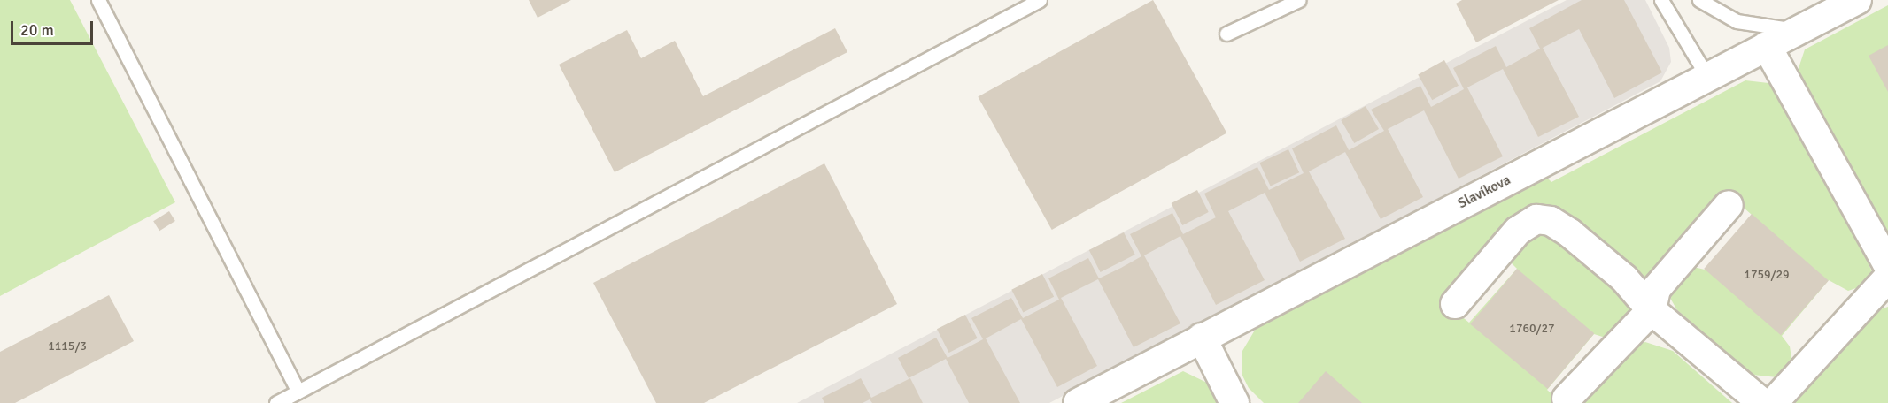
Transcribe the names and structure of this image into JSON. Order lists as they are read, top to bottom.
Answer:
{
  "streets": {
    "street": ["Slavíkova"]
  },
  "house_numbers": ["1759/29", "1760/27", "1115/3"],
  "scale_bar": "20 m"
}
